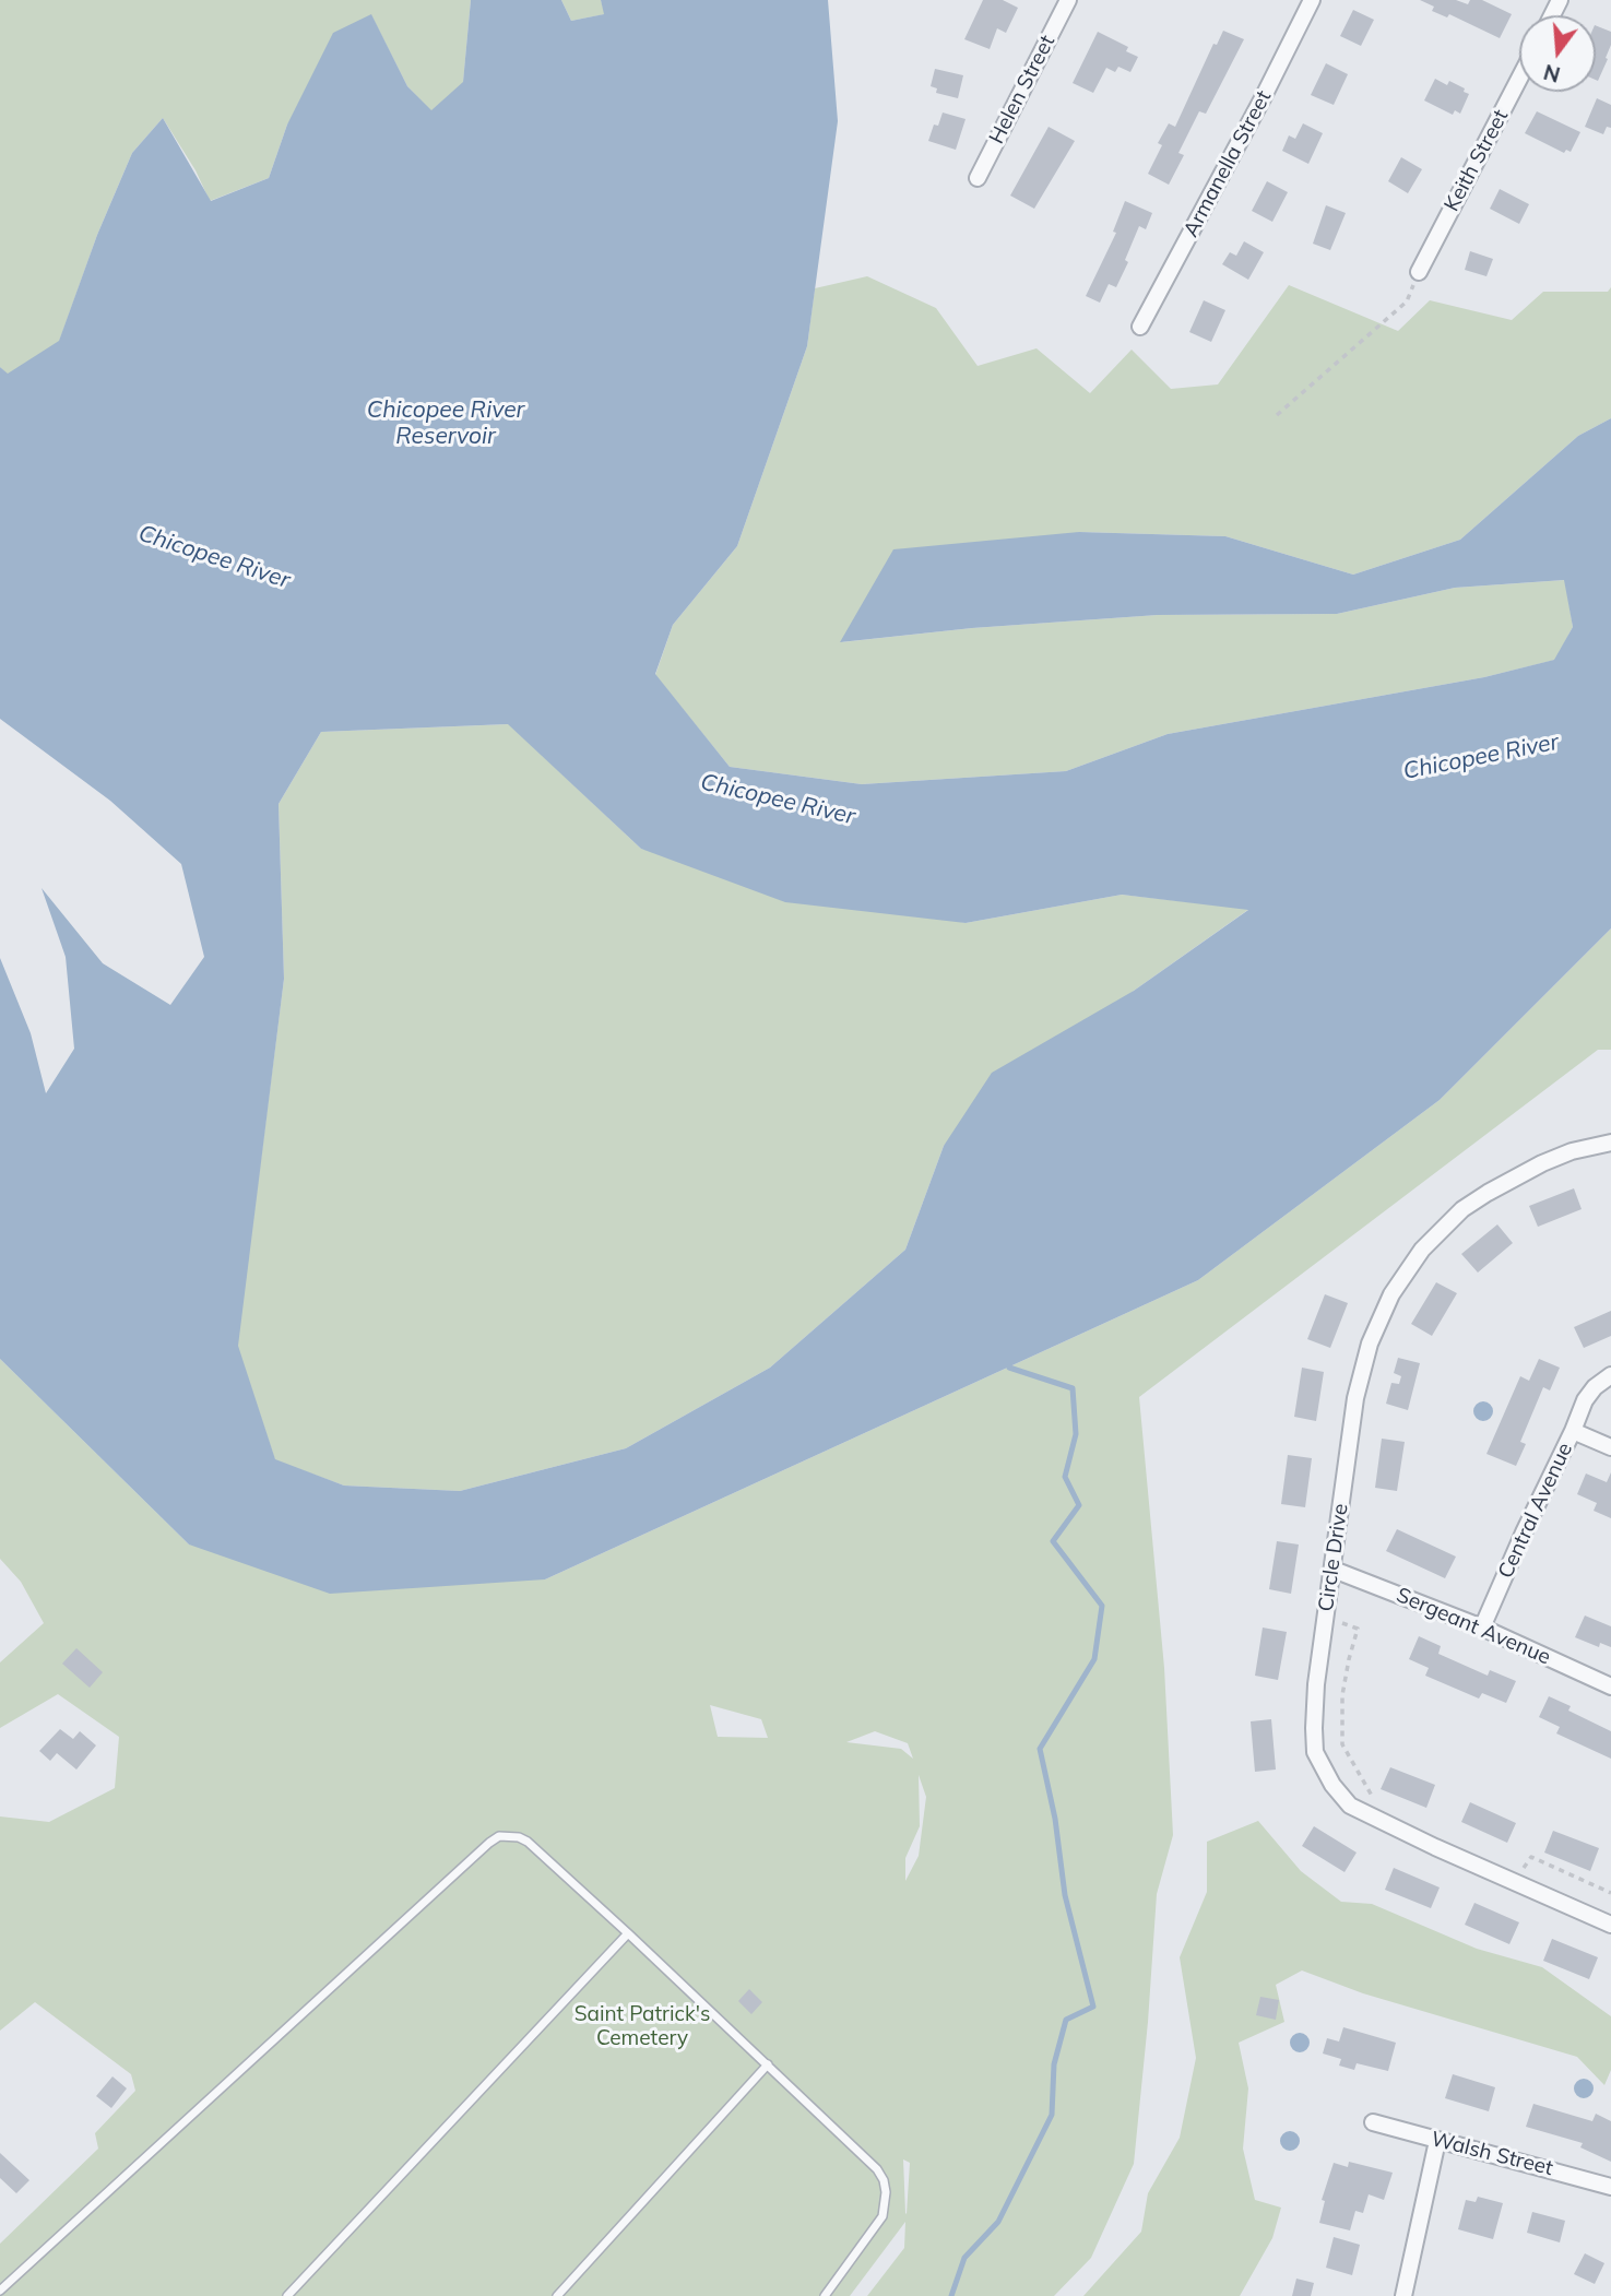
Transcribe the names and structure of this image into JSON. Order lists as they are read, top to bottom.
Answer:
{
  "streets": {
    "street": [
      "Helen Street",
      "Keith Street",
      "Armanella Street",
      "Central Avenue",
      "Circle Drive",
      "Sergeant Avenue",
      "Walsh Street"
    ]
  },
  "crossings": [
    ["Central Avenue", "Sergeant Avenue"],
    ["Circle Drive", "Sergeant Avenue"]
  ],
  "water": ["Chicopee River Reservoir", "Chicopee River"],
  "parks": ["Saint Patrick's Cemetery"],
  "north": "bottom"
}
